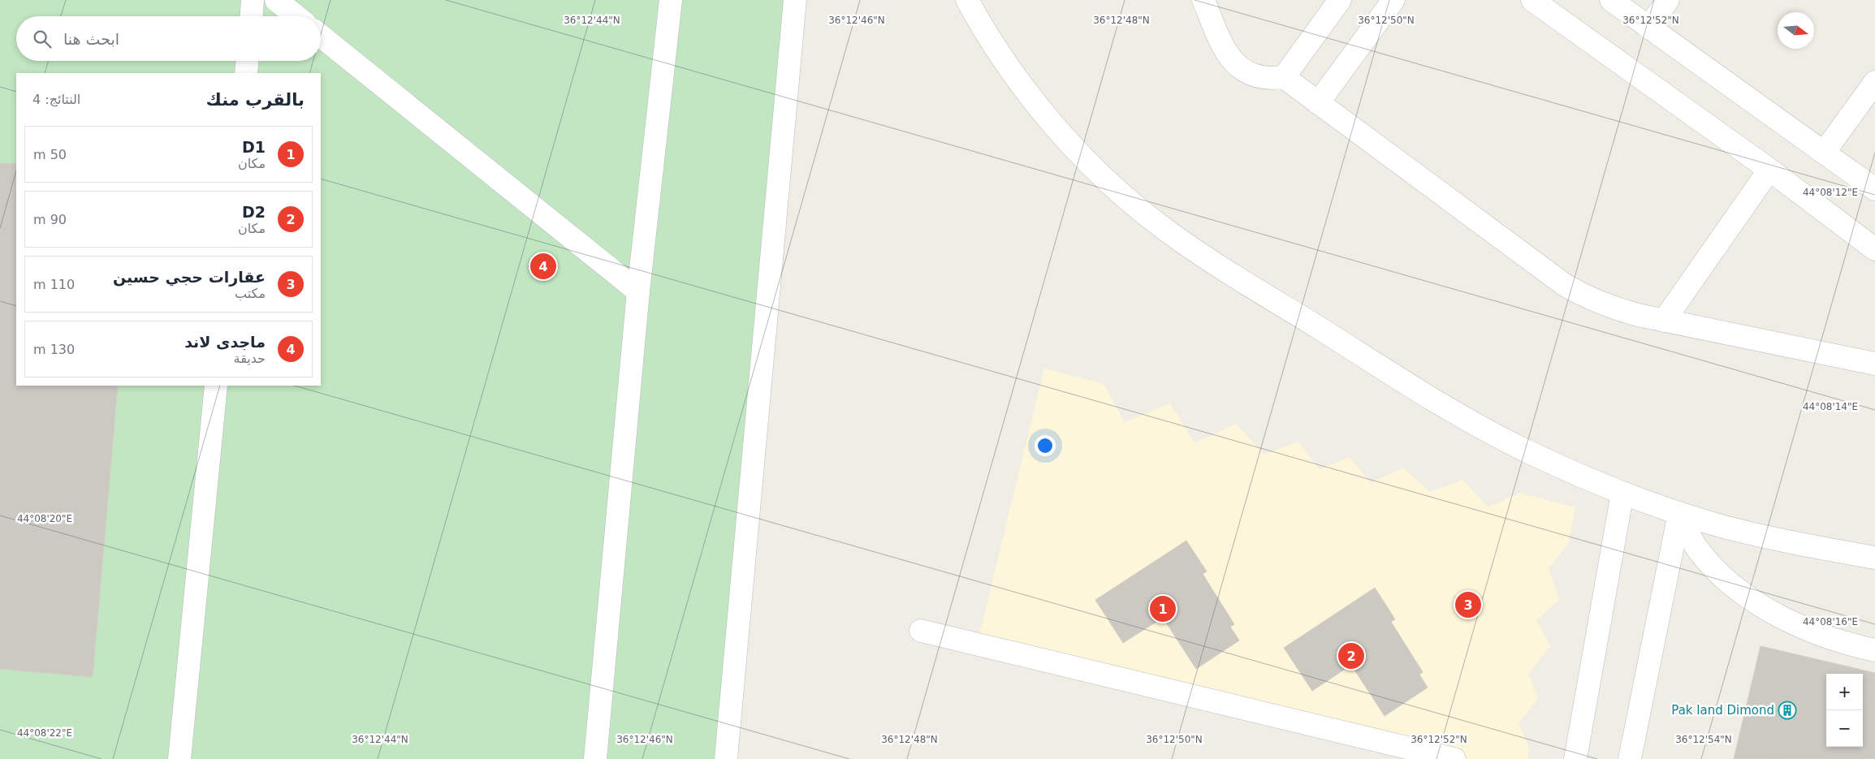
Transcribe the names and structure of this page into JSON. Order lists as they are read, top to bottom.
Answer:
{
  "places": {
    "building": ["Pak land Dimond"]
  },
  "north": "right",
  "page": {
    "search": "ابحث هنا",
    "heading": ["بالقرب منك", "النتائج: 4"],
    "list": [
      {
        "mark": "1",
        "name": "D1",
        "note": "مكان",
        "value": "50 m"
      },
      {
        "mark": "2",
        "name": "D2",
        "note": "مكان",
        "value": "90 m"
      },
      {
        "mark": "3",
        "name": "عقارات حجي حسين",
        "note": "مكتب",
        "value": "110 m"
      },
      {
        "mark": "4",
        "name": "ماجدی لاند",
        "note": "حديقة",
        "value": "130 m"
      }
    ],
    "pins": [
      "4",
      "3",
      "1",
      "2"
    ],
    "map_buttons": ["+", "−"]
  },
  "coordinates": [
    "36°12'44\"N",
    "36°12'46\"N",
    "36°12'48\"N",
    "36°12'50\"N",
    "36°12'52\"N",
    "44°08'12\"E",
    "44°08'14\"E",
    "44°08'20\"E",
    "44°08'16\"E",
    "44°08'22\"E",
    "36°12'54\"N"
  ]
}
